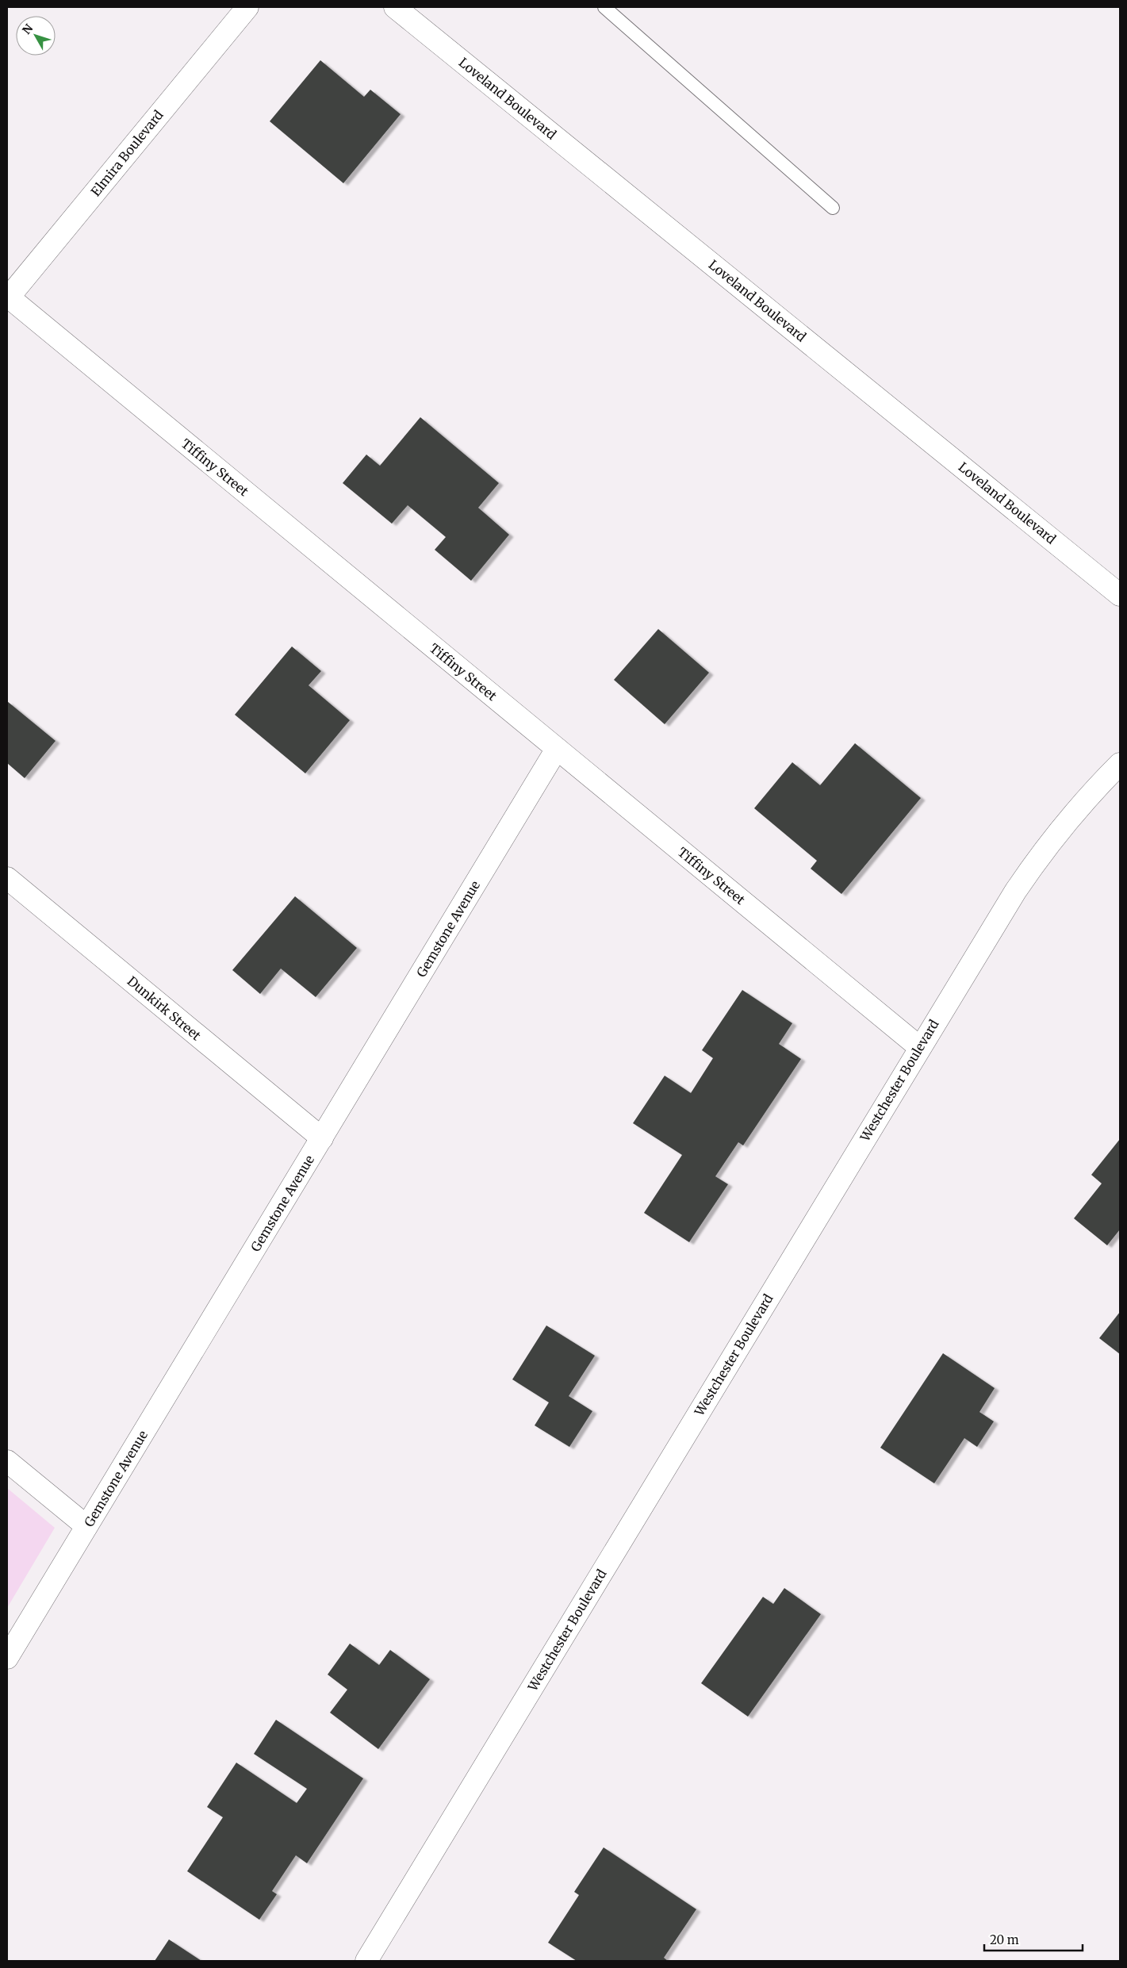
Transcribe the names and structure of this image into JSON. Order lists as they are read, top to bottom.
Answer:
{
  "streets": {
    "street": [
      "Loveland Boulevard",
      "Elmira Boulevard",
      "Tiffiny Street",
      "Gemstone Avenue",
      "Dunkirk Street",
      "Westchester Boulevard"
    ]
  },
  "crossings": [
    ["Elmira Boulevard", "Tiffiny Street"],
    ["Tiffiny Street", "Gemstone Avenue"],
    ["Tiffiny Street", "Westchester Boulevard"],
    ["Gemstone Avenue", "Dunkirk Street"]
  ],
  "scale_bar": "20 m",
  "north": "top left"
}
